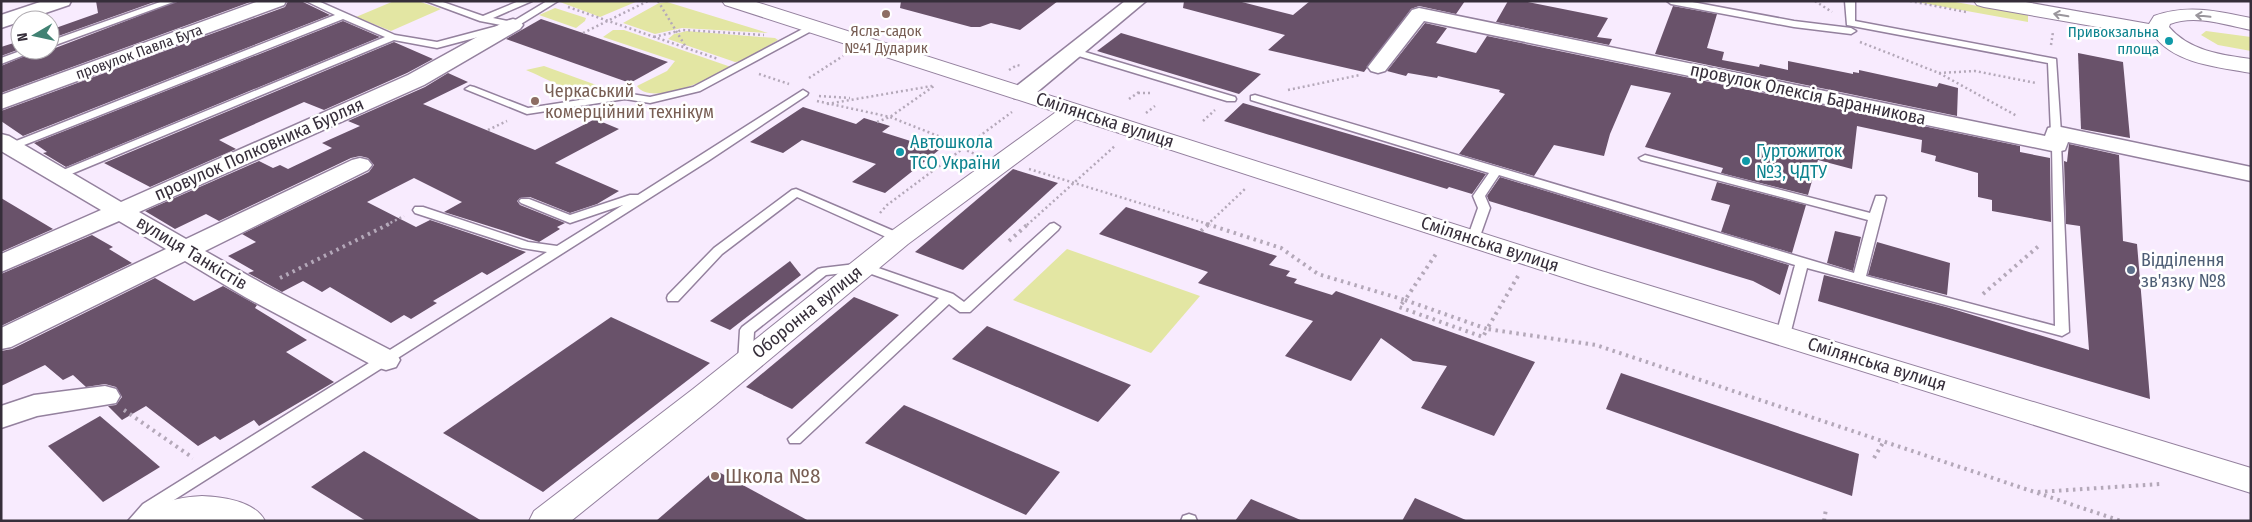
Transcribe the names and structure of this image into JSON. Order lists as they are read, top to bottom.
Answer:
{
  "streets": {
    "main road": ["Смілянська вулиця", "Оборонна вулиця"],
    "street": [
      "провулок Павла Бута",
      "провулок Олексія Баранникова",
      "провулок Полковника Бурляя",
      "вулиця Танкістів"
    ]
  },
  "crossings": [
    ["Смілянська вулиця", "Оборонна вулиця"],
    ["провулок Полковника Бурляя", "вулиця Танкістів"]
  ],
  "places": [
    "Ясла-садок №41 Дударик",
    "Привокзальна площа",
    "Черкаський комерційний технікум",
    "Автошкола ТСО України",
    "Гуртожиток №3, ЧДТУ",
    "Відділення зв'язку №8",
    "Школа №8"
  ],
  "north": "left"
}
